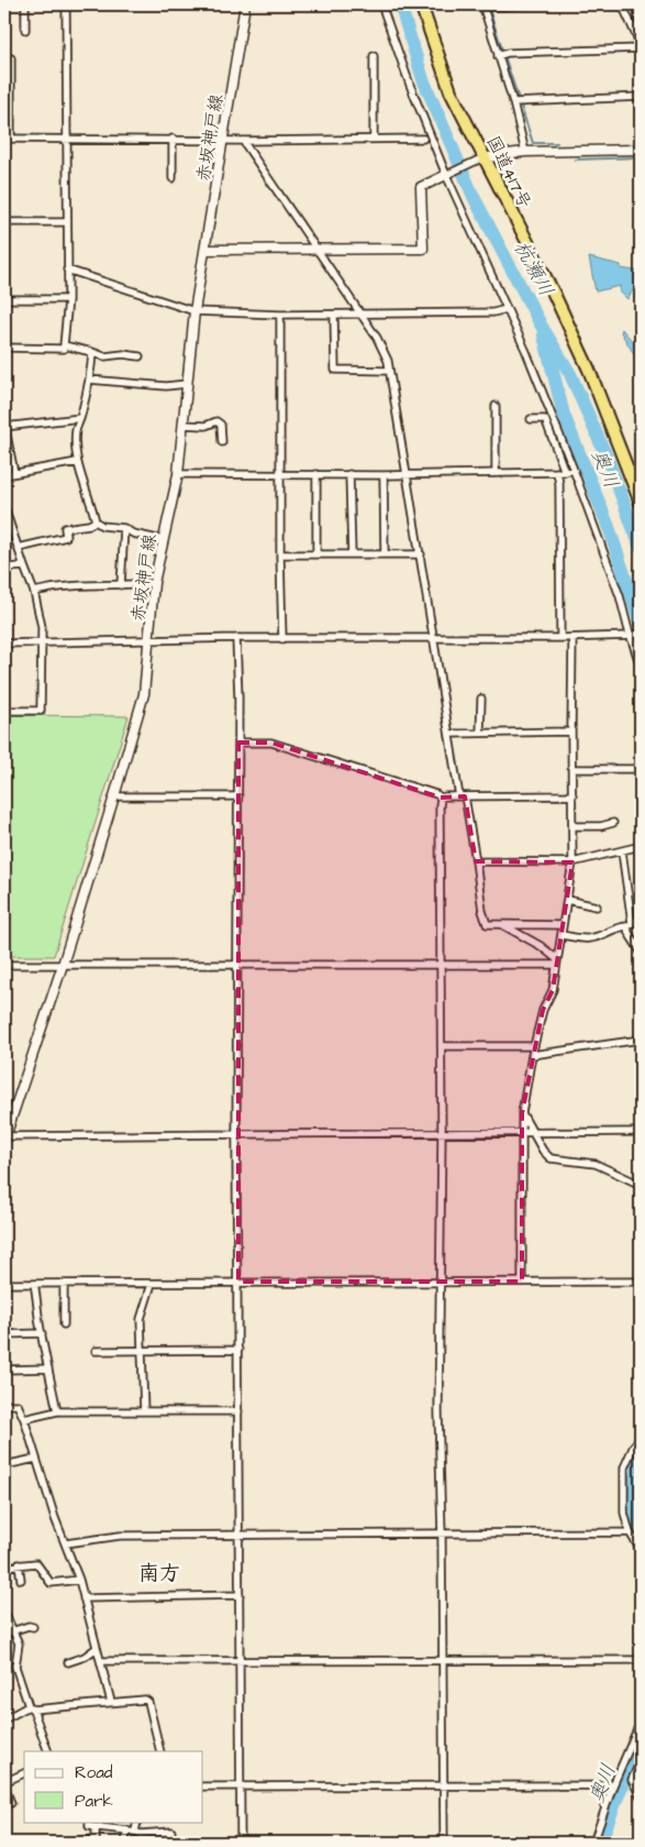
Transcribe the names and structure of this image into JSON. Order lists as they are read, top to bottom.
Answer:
{
  "streets": {
    "highway": ["国道417号"],
    "main road": ["赤坂神戸線"]
  },
  "districts": ["南方"],
  "water": ["杭瀬川", "奥川"],
  "legend": ["Road", "Park"]
}
